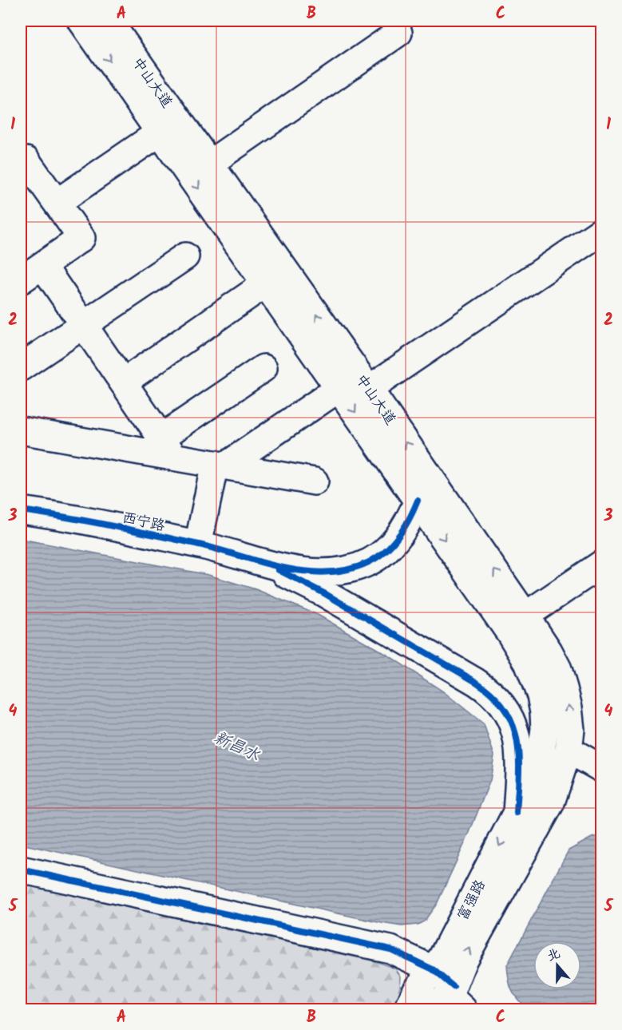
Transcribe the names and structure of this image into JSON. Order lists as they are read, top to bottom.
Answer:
{
  "streets": {
    "main road": ["中山大道", "西宁路", "富强路"]
  },
  "crossings": [
    ["中山大道", "富强路"]
  ],
  "water": ["新昌水"],
  "north": "top",
  "grid": {
    "columns": ["A", "B", "C"],
    "rows": [
      "1",
      "2",
      "3",
      "4",
      "5"
    ]
  }
}
